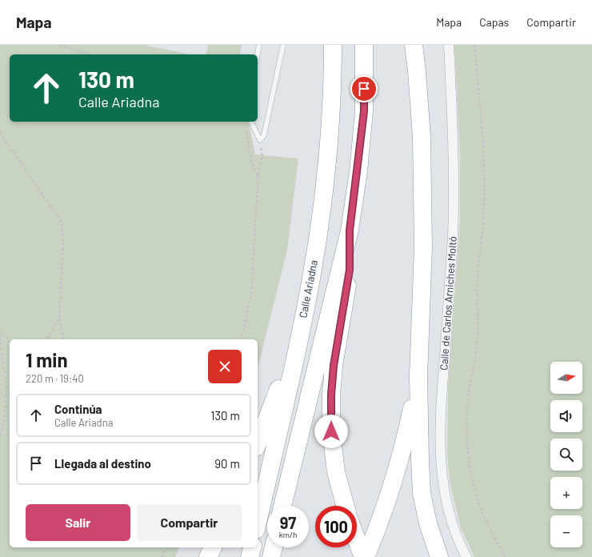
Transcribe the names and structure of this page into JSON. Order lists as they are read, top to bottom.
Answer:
{
  "streets": {
    "highway": ["Calle Ariadna"],
    "street": ["Calle de Carlos Arniches Moltó"]
  },
  "north": "right",
  "page": {
    "header": "Mapa",
    "nav": ["Mapa", "Capas", "Compartir"],
    "turn": ["130 m", "Calle Ariadna"],
    "heading": ["1 min", "220 m · 19:40"],
    "map_buttons": ["+", "−"],
    "list": [
      {
        "name": "Continúa",
        "note": "Calle Ariadna",
        "value": "130 m"
      },
      {
        "name": "Llegada al destino",
        "value": "90 m"
      }
    ],
    "buttons": ["Salir", "Compartir"],
    "speed": "97 km/h",
    "limit": "100"
  }
}
